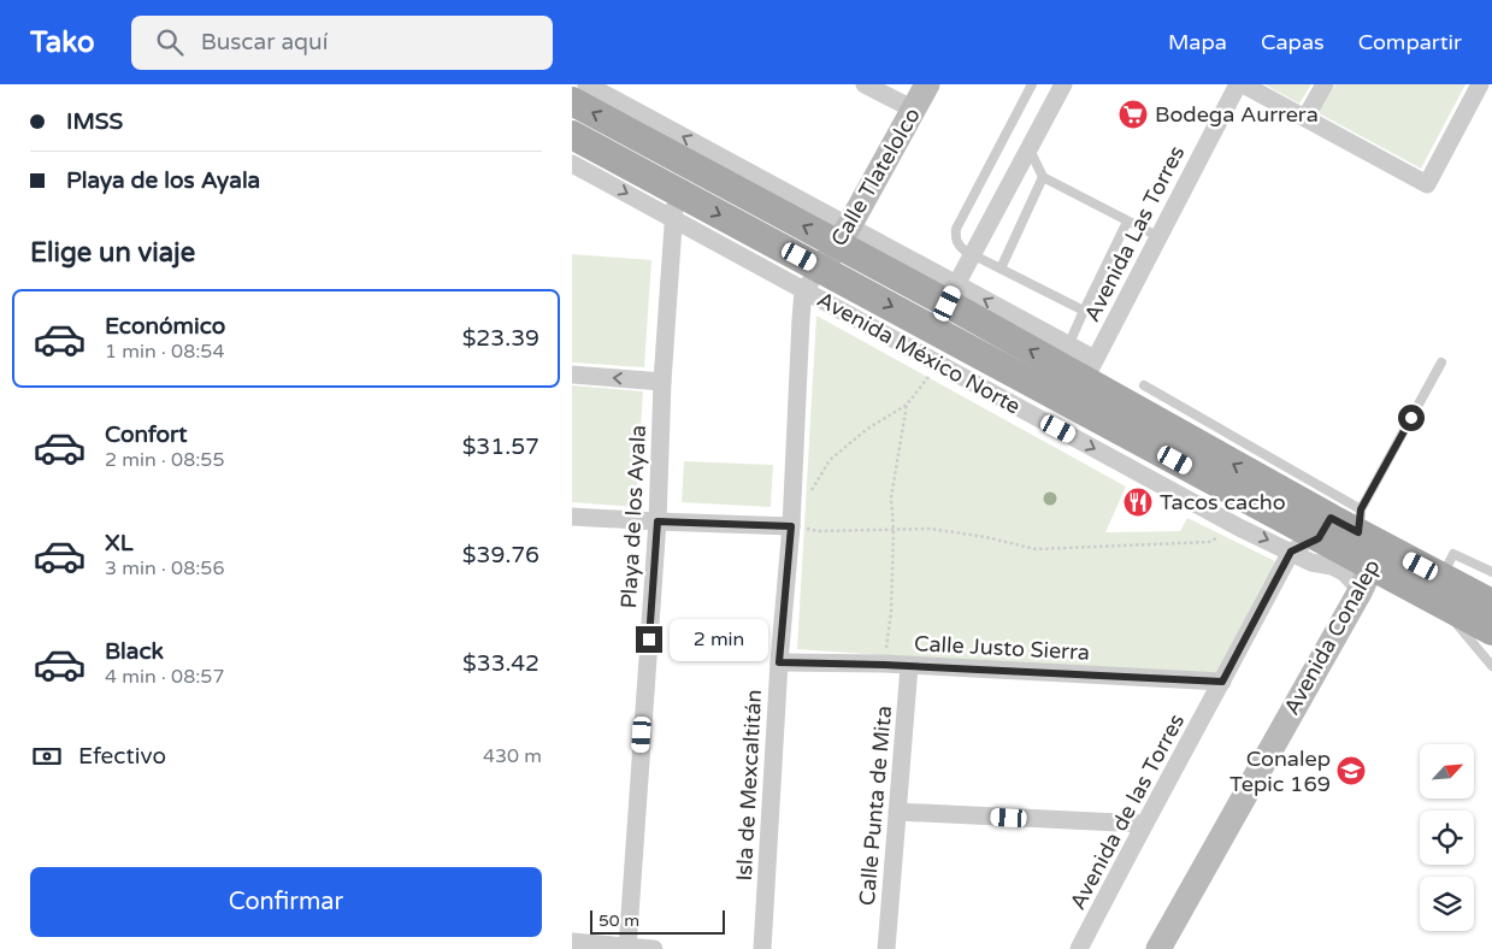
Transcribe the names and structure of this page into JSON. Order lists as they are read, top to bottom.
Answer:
{
  "streets": {
    "main road": ["Avenida México Norte"],
    "street": [
      "Calle Tlatelolco",
      "Avenida Las Torres",
      "Playa de los Ayala",
      "Avenida Conalep",
      "Calle Justo Sierra",
      "Isla de Mexcaltitán",
      "Calle Punta de Mita",
      "Avenida de las Torres"
    ]
  },
  "crossings": [
    ["Calle Tlatelolco", "Avenida México Norte"],
    ["Calle Tlatelolco", "Isla de Mexcaltitán"],
    ["Avenida Las Torres", "Avenida México Norte"],
    ["Avenida México Norte", "Playa de los Ayala"],
    ["Avenida México Norte", "Avenida Conalep"],
    ["Avenida México Norte", "Isla de Mexcaltitán"],
    ["Avenida México Norte", "Avenida de las Torres"],
    ["Calle Justo Sierra", "Isla de Mexcaltitán"],
    ["Calle Justo Sierra", "Calle Punta de Mita"],
    ["Calle Justo Sierra", "Avenida de las Torres"]
  ],
  "places": {
    "supermarket": ["Bodega Aurrera"],
    "restaurant": ["Tacos cacho"],
    "school or university": ["Conalep Tepic 169"]
  },
  "scale_bar": "50 m",
  "north": "top right",
  "page": {
    "header": "Tako",
    "search": "Buscar aquí",
    "nav": ["Mapa", "Capas", "Compartir"],
    "banner": ["IMSS", "Playa de los Ayala"],
    "heading": "Elige un viaje",
    "list": [
      {
        "name": "Económico",
        "note": "1 min · 08:54",
        "value": "$23.39"
      },
      {
        "name": "Confort",
        "note": "2 min · 08:55",
        "value": "$31.57"
      },
      {
        "name": "XL",
        "note": "3 min · 08:56",
        "value": "$39.76"
      },
      {
        "name": "Black",
        "note": "4 min · 08:57",
        "value": "$33.42"
      }
    ],
    "bubble": "2 min",
    "pay": ["Efectivo", "430 m"],
    "buttons": "Confirmar",
    "scale": "50 m"
  }
}
